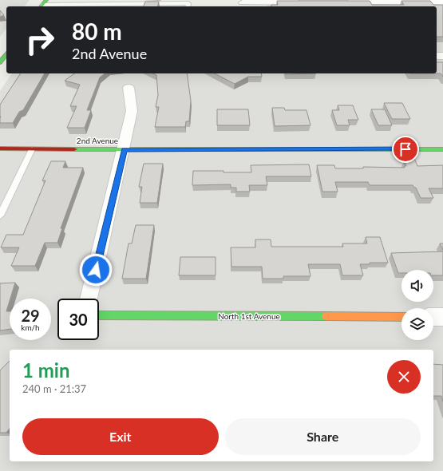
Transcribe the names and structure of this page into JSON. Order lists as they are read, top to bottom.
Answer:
{
  "streets": {
    "street": ["2nd Avenue", "North 1st Avenue"]
  },
  "page": {
    "turn": ["80 m", "2nd Avenue"],
    "speed": "29 km/h",
    "limit": "30",
    "heading": ["1 min", "240 m · 21:37"],
    "buttons": ["Exit", "Share"]
  }
}
